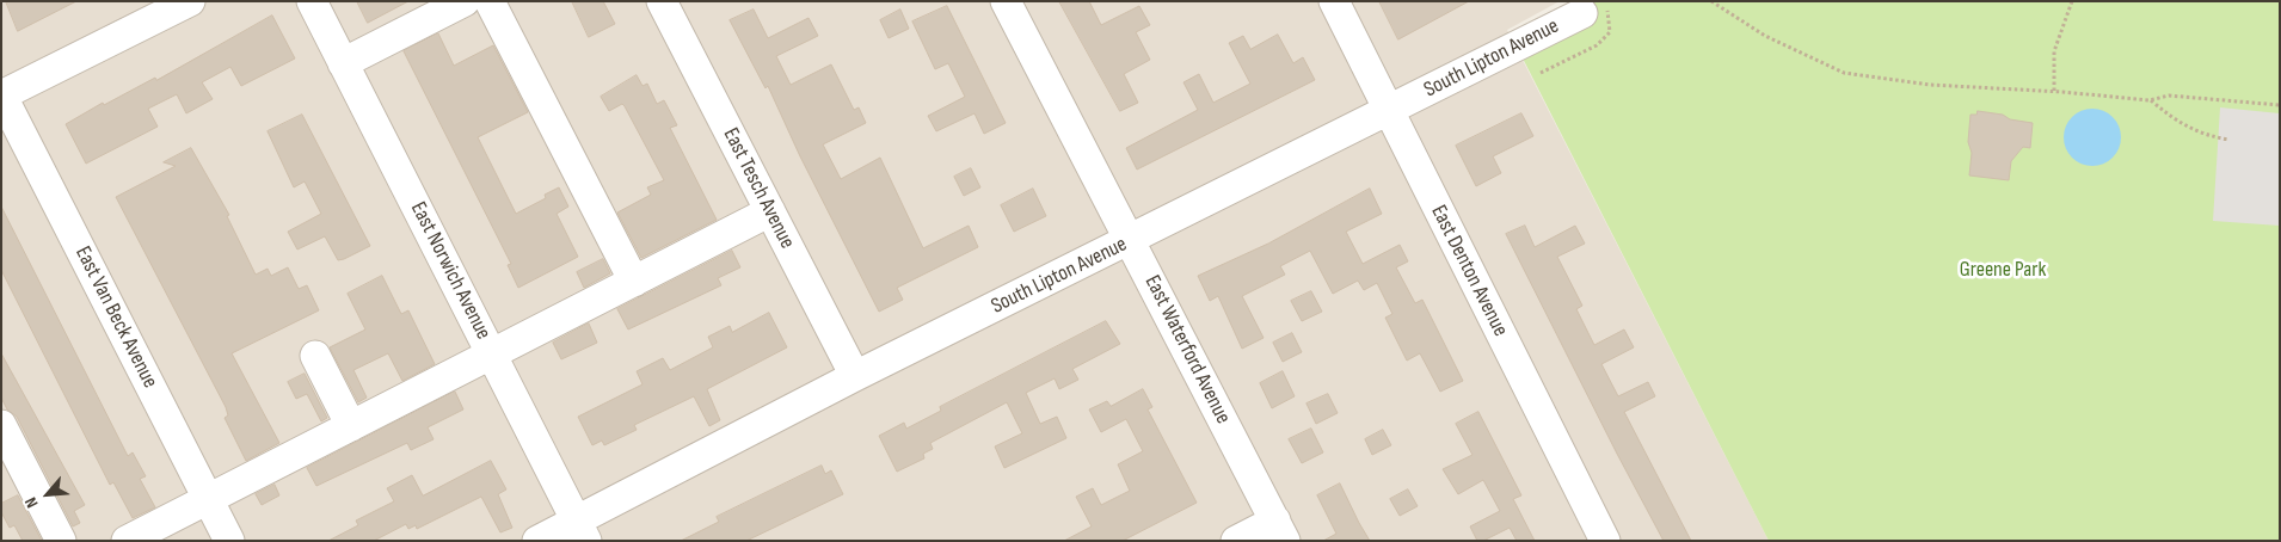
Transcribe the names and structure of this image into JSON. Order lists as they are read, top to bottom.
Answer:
{
  "streets": {
    "street": [
      "South Lipton Avenue",
      "East Tesch Avenue",
      "East Norwich Avenue",
      "East Denton Avenue",
      "East Van Beck Avenue",
      "East Waterford Avenue"
    ]
  },
  "crossings": [
    ["South Lipton Avenue", "East Tesch Avenue"],
    ["South Lipton Avenue", "East Norwich Avenue"],
    ["South Lipton Avenue", "East Denton Avenue"],
    ["South Lipton Avenue", "East Waterford Avenue"]
  ],
  "parks": ["Greene Park"],
  "north": "bottom left"
}
